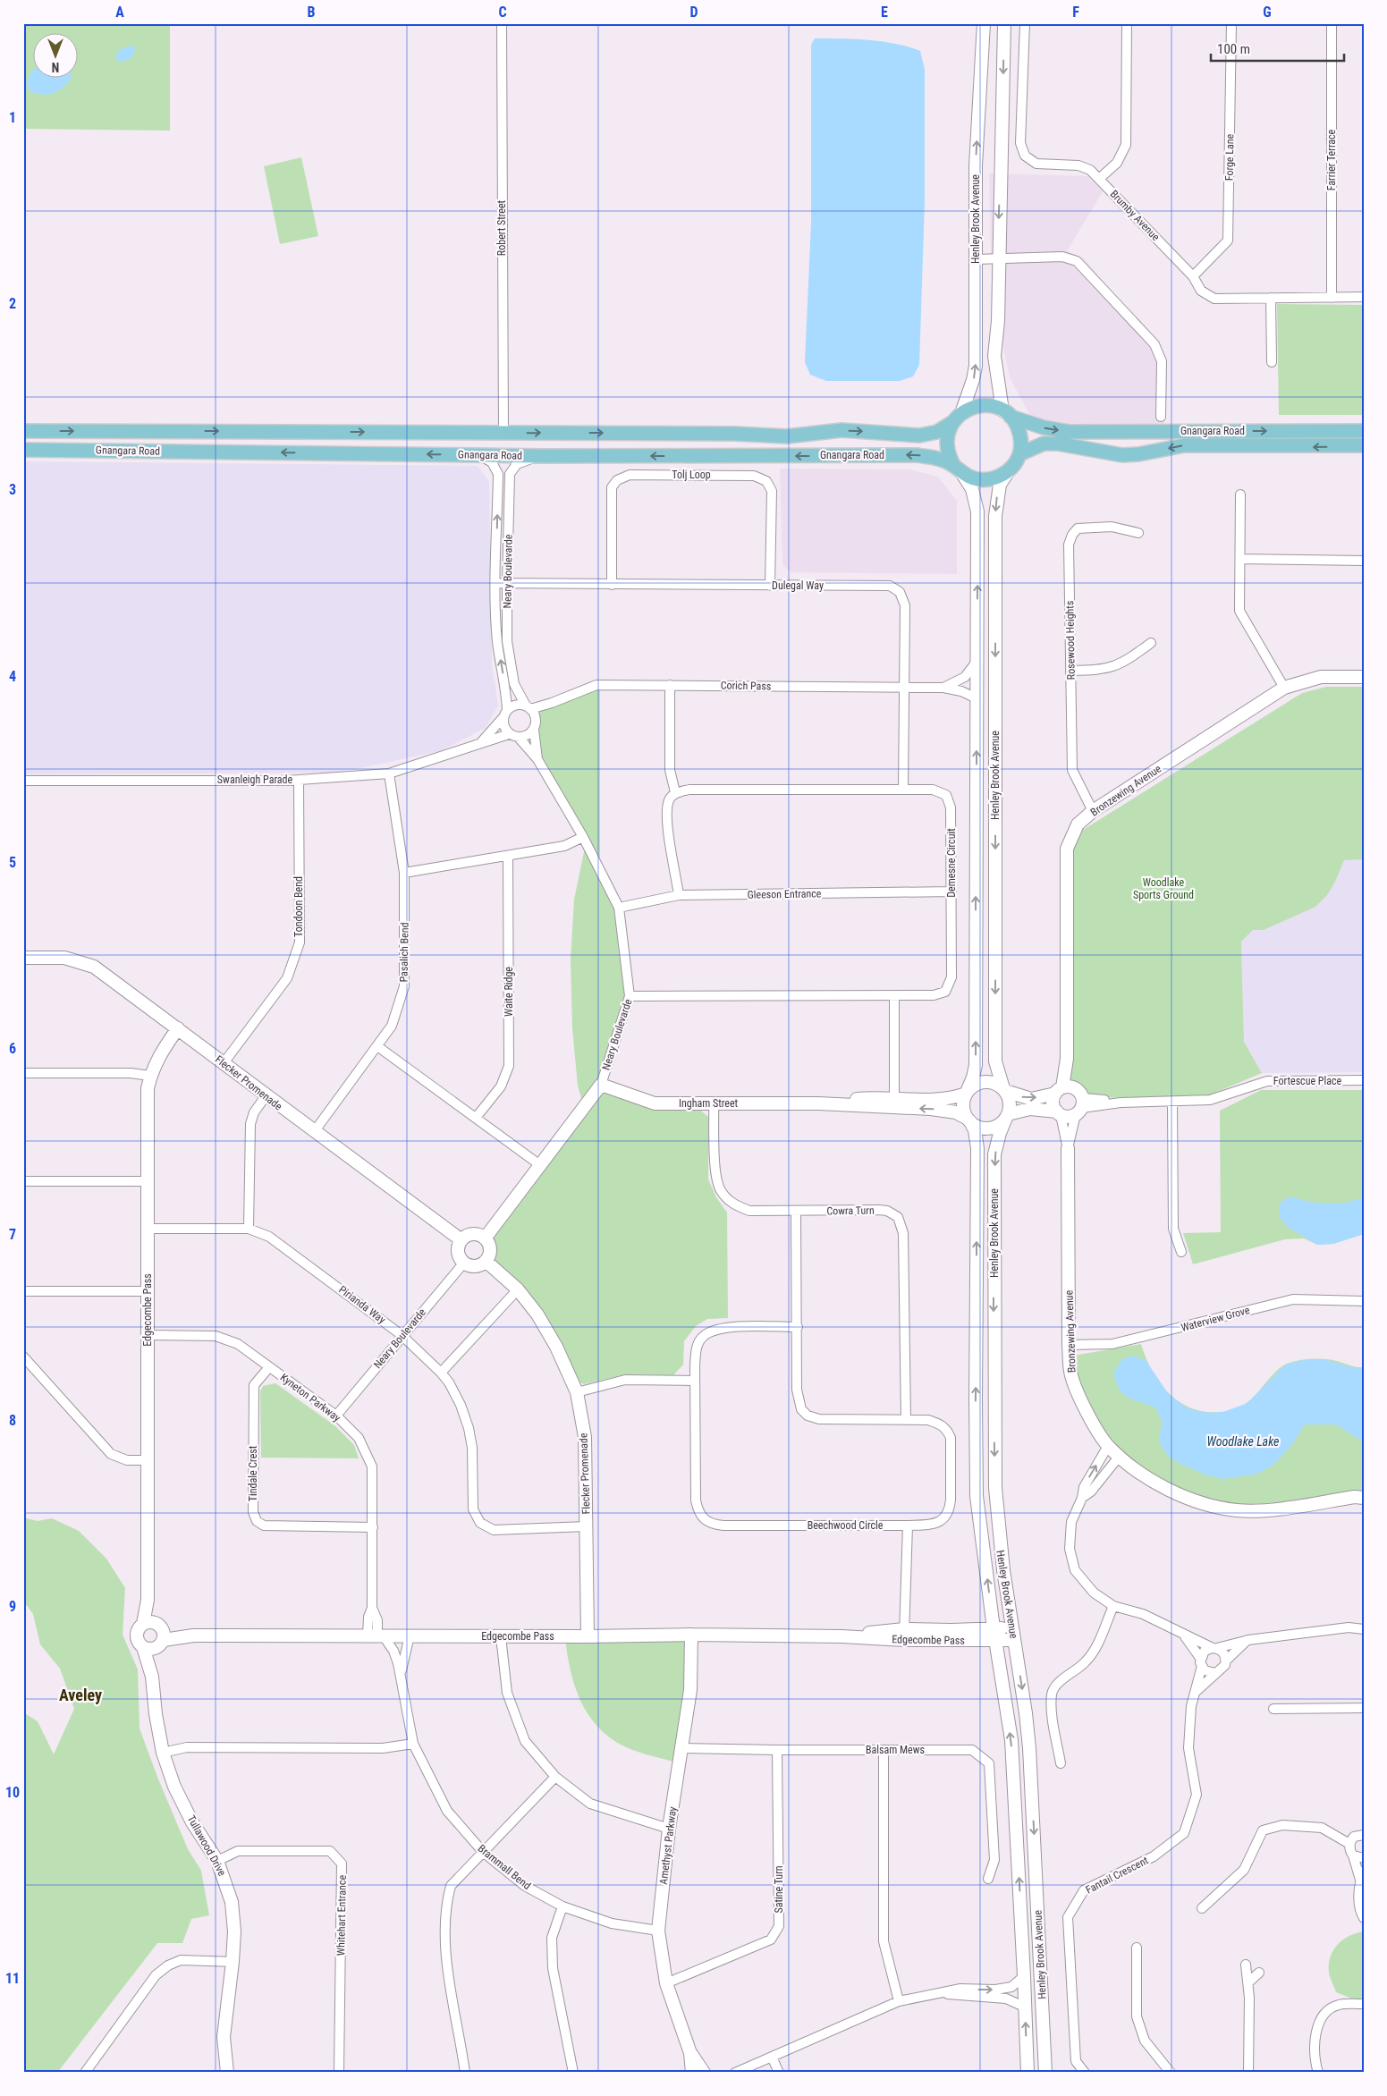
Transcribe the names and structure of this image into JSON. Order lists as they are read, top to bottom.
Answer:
{
  "streets": {
    "main road": ["Gnangara Road"],
    "street": [
      "Forge Lane",
      "Farrier Terrace",
      "Brumby Avenue",
      "Henley Brook Avenue",
      "Robert Street",
      "Tolj Loop",
      "Neary Boulevarde",
      "Dulegal Way",
      "Rosewood Heights",
      "Corich Pass",
      "Swanleigh Parade",
      "Bronzewing Avenue",
      "Demesne Circuit",
      "Gleeson Entrance",
      "Tondoon Bend",
      "Pasalich Bend",
      "Waite Ridge",
      "Fortescue Place",
      "Flecker Promenade",
      "Ingham Street",
      "Cowra Turn",
      "Pirianda Way",
      "Edgecombe Pass",
      "Waterview Grove",
      "Kyneton Parkway",
      "Tindale Crest",
      "Beechwood Circle",
      "Balsam Mews",
      "Tullawood Drive",
      "Amethyst Parkway",
      "Brammall Bend",
      "Fantail Crescent",
      "Satine Turn",
      "Whitehart Entrance"
    ]
  },
  "crossings": [
    ["Forge Lane", "Brumby Avenue"],
    ["Farrier Terrace", "Brumby Avenue"],
    ["Henley Brook Avenue", "Gnangara Road"],
    ["Henley Brook Avenue", "Corich Pass"],
    ["Henley Brook Avenue", "Ingham Street"],
    ["Henley Brook Avenue", "Edgecombe Pass"],
    ["Robert Street", "Gnangara Road"],
    ["Gnangara Road", "Neary Boulevarde"],
    ["Tolj Loop", "Dulegal Way"],
    ["Neary Boulevarde", "Dulegal Way"],
    ["Neary Boulevarde", "Corich Pass"],
    ["Neary Boulevarde", "Swanleigh Parade"],
    ["Neary Boulevarde", "Demesne Circuit"],
    ["Neary Boulevarde", "Gleeson Entrance"],
    ["Neary Boulevarde", "Flecker Promenade"],
    ["Neary Boulevarde", "Ingham Street"],
    ["Neary Boulevarde", "Pirianda Way"],
    ["Neary Boulevarde", "Kyneton Parkway"],
    ["Dulegal Way", "Corich Pass"],
    ["Dulegal Way", "Demesne Circuit"],
    ["Rosewood Heights", "Bronzewing Avenue"],
    ["Corich Pass", "Swanleigh Parade"],
    ["Swanleigh Parade", "Tondoon Bend"],
    ["Swanleigh Parade", "Pasalich Bend"],
    ["Bronzewing Avenue", "Fortescue Place"],
    ["Bronzewing Avenue", "Waterview Grove"],
    ["Demesne Circuit", "Gleeson Entrance"],
    ["Tondoon Bend", "Flecker Promenade"],
    ["Pasalich Bend", "Flecker Promenade"],
    ["Flecker Promenade", "Pirianda Way"],
    ["Flecker Promenade", "Edgecombe Pass"],
    ["Ingham Street", "Cowra Turn"],
    ["Cowra Turn", "Beechwood Circle"],
    ["Pirianda Way", "Edgecombe Pass"],
    ["Edgecombe Pass", "Kyneton Parkway"],
    ["Edgecombe Pass", "Tullawood Drive"],
    ["Edgecombe Pass", "Amethyst Parkway"],
    ["Edgecombe Pass", "Brammall Bend"],
    ["Kyneton Parkway", "Tindale Crest"],
    ["Kyneton Parkway", "Brammall Bend"],
    ["Balsam Mews", "Amethyst Parkway"],
    ["Balsam Mews", "Satine Turn"],
    ["Tullawood Drive", "Whitehart Entrance"],
    ["Amethyst Parkway", "Brammall Bend"],
    ["Amethyst Parkway", "Satine Turn"]
  ],
  "districts": ["Aveley"],
  "water": ["Woodlake Lake"],
  "parks": ["Woodlake Sports Ground"],
  "scale_bar": "100 m",
  "north": "bottom",
  "grid": {
    "columns": [
      "A",
      "B",
      "C",
      "D",
      "E",
      "F",
      "G"
    ],
    "rows": [
      "1",
      "2",
      "3",
      "4",
      "5",
      "6",
      "7",
      "8",
      "9",
      "10",
      "11"
    ]
  }
}
